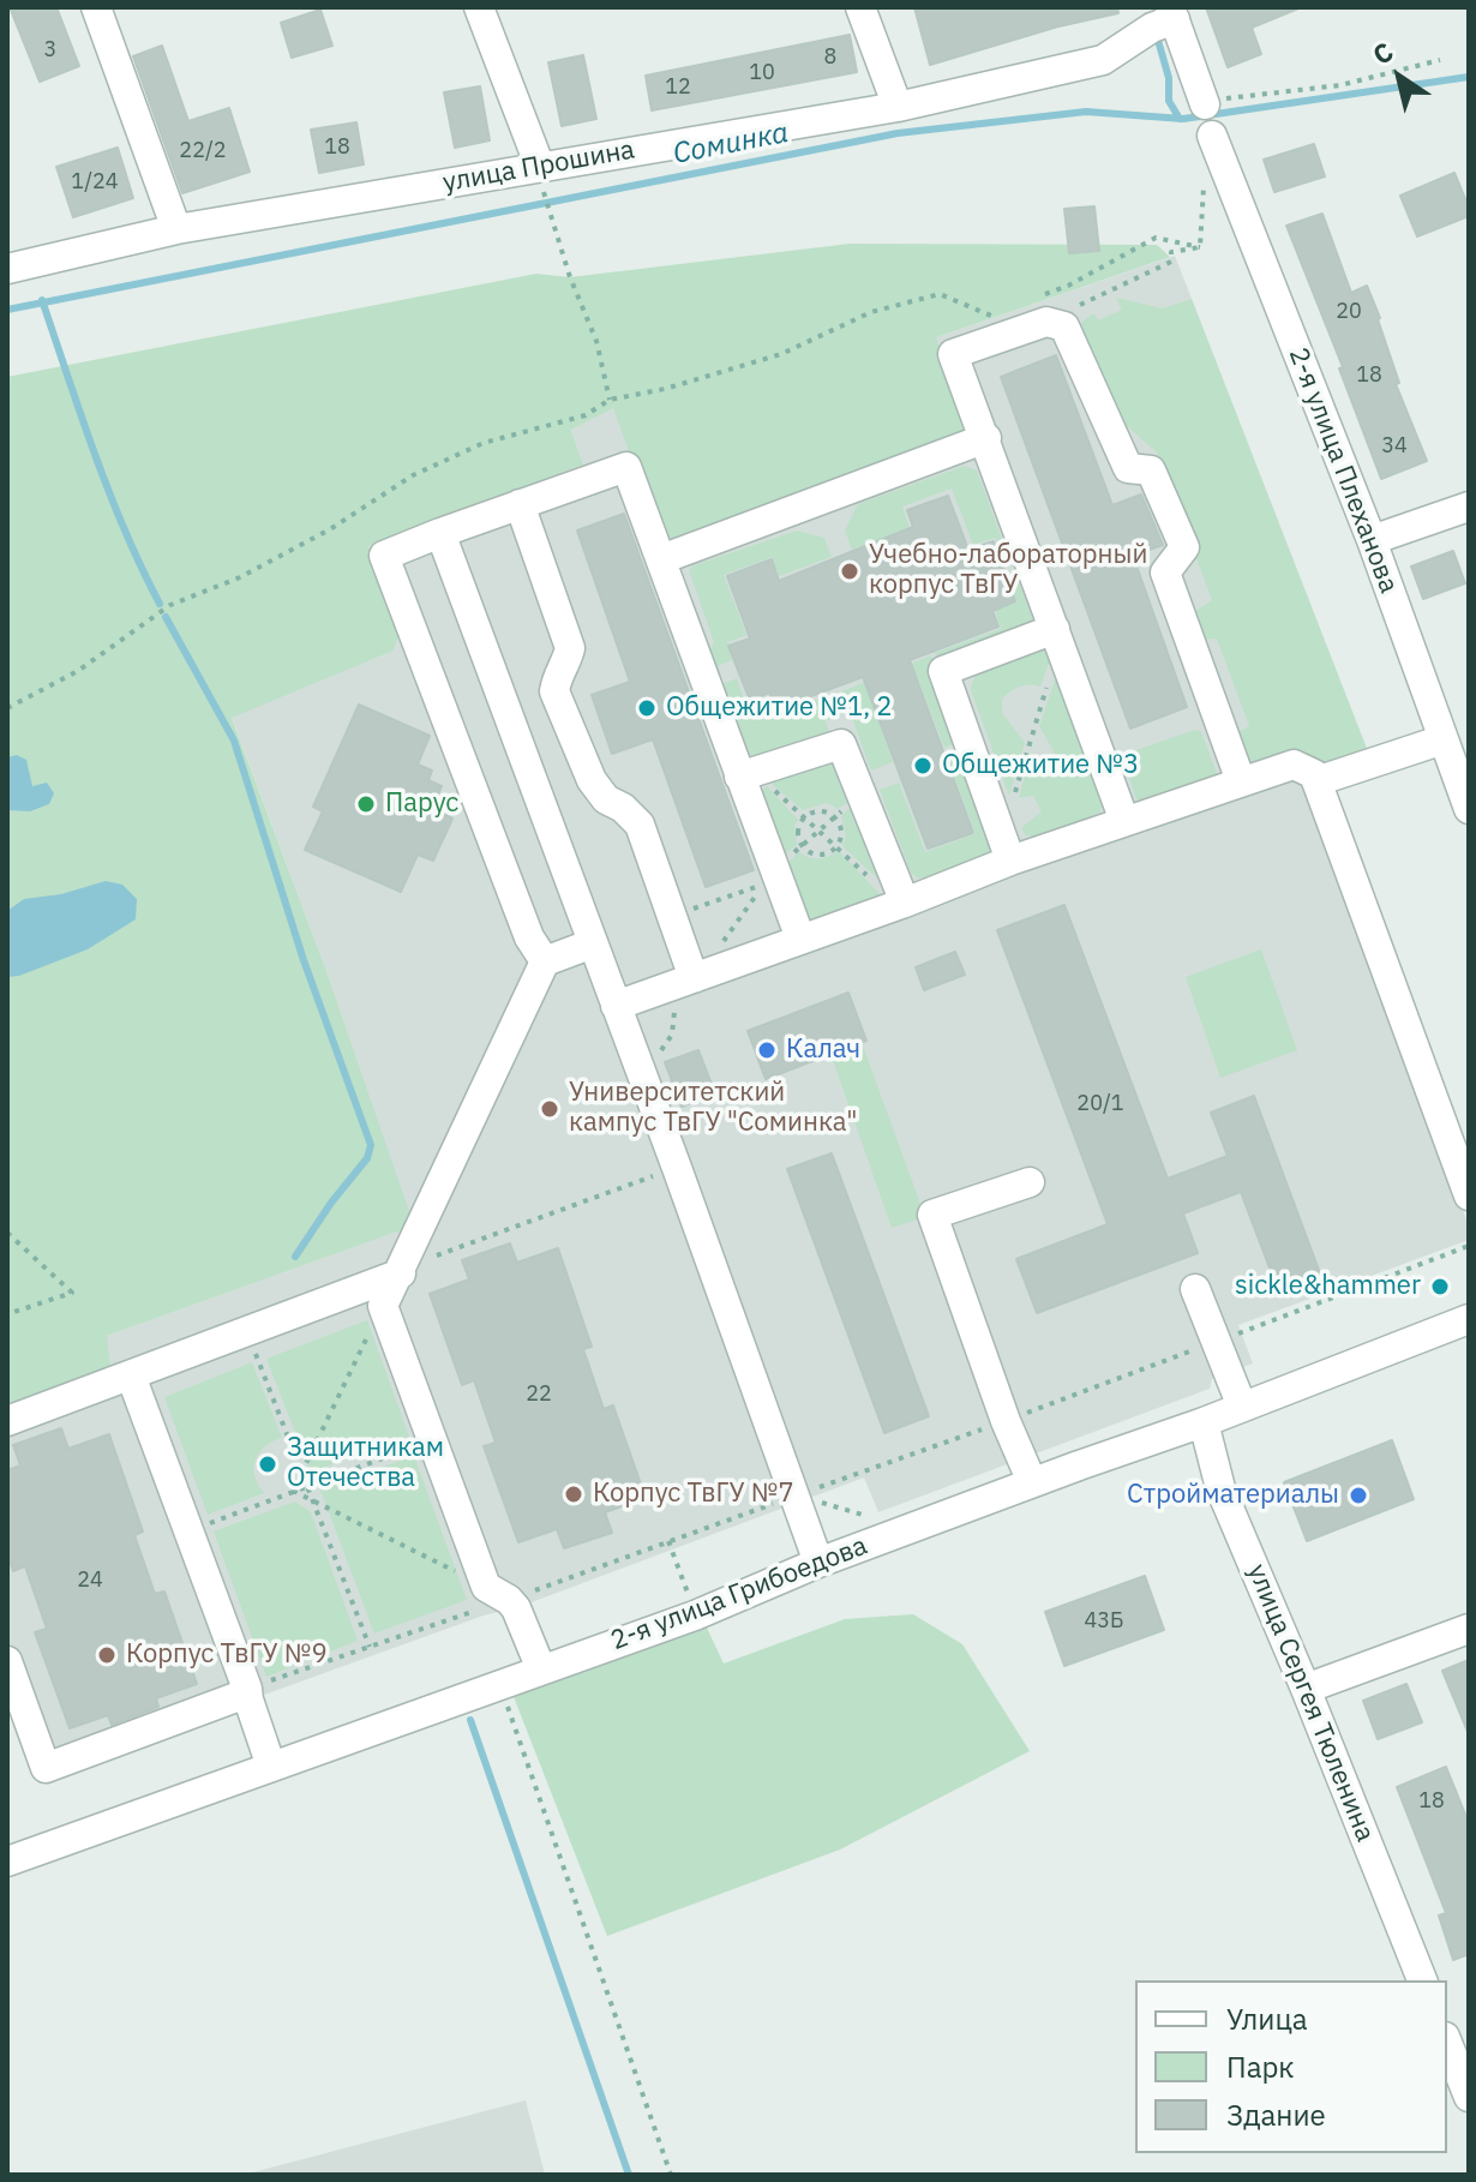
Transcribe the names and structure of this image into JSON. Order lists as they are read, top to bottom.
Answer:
{
  "streets": {
    "street": [
      "улица Прошина",
      "2-я улица Плеханова",
      "2-я улица Грибоедова",
      "улица Сергея Тюленина"
    ]
  },
  "crossings": [
    ["2-я улица Грибоедова", "улица Сергея Тюленина"]
  ],
  "water": ["Соминка"],
  "places": [
    "Учебно-лабораторный корпус ТвГУ",
    "Общежитие №1, 2",
    "Общежитие №3",
    "Парус",
    "Калач",
    "Университетский кампус ТвГУ \"Соминка\"",
    "sickle&hammer",
    "Защитникам Отечества",
    "Корпус ТвГУ №7",
    "Стройматериалы",
    "Корпус ТвГУ №9"
  ],
  "house_numbers": [
    "3",
    "8",
    "10",
    "12",
    "18",
    "22/2",
    "1/24",
    "20",
    "18",
    "34",
    "20/1",
    "22",
    "24",
    "43Б",
    "18"
  ],
  "legend": ["Улица", "Парк", "Здание"],
  "north": "top left"
}
